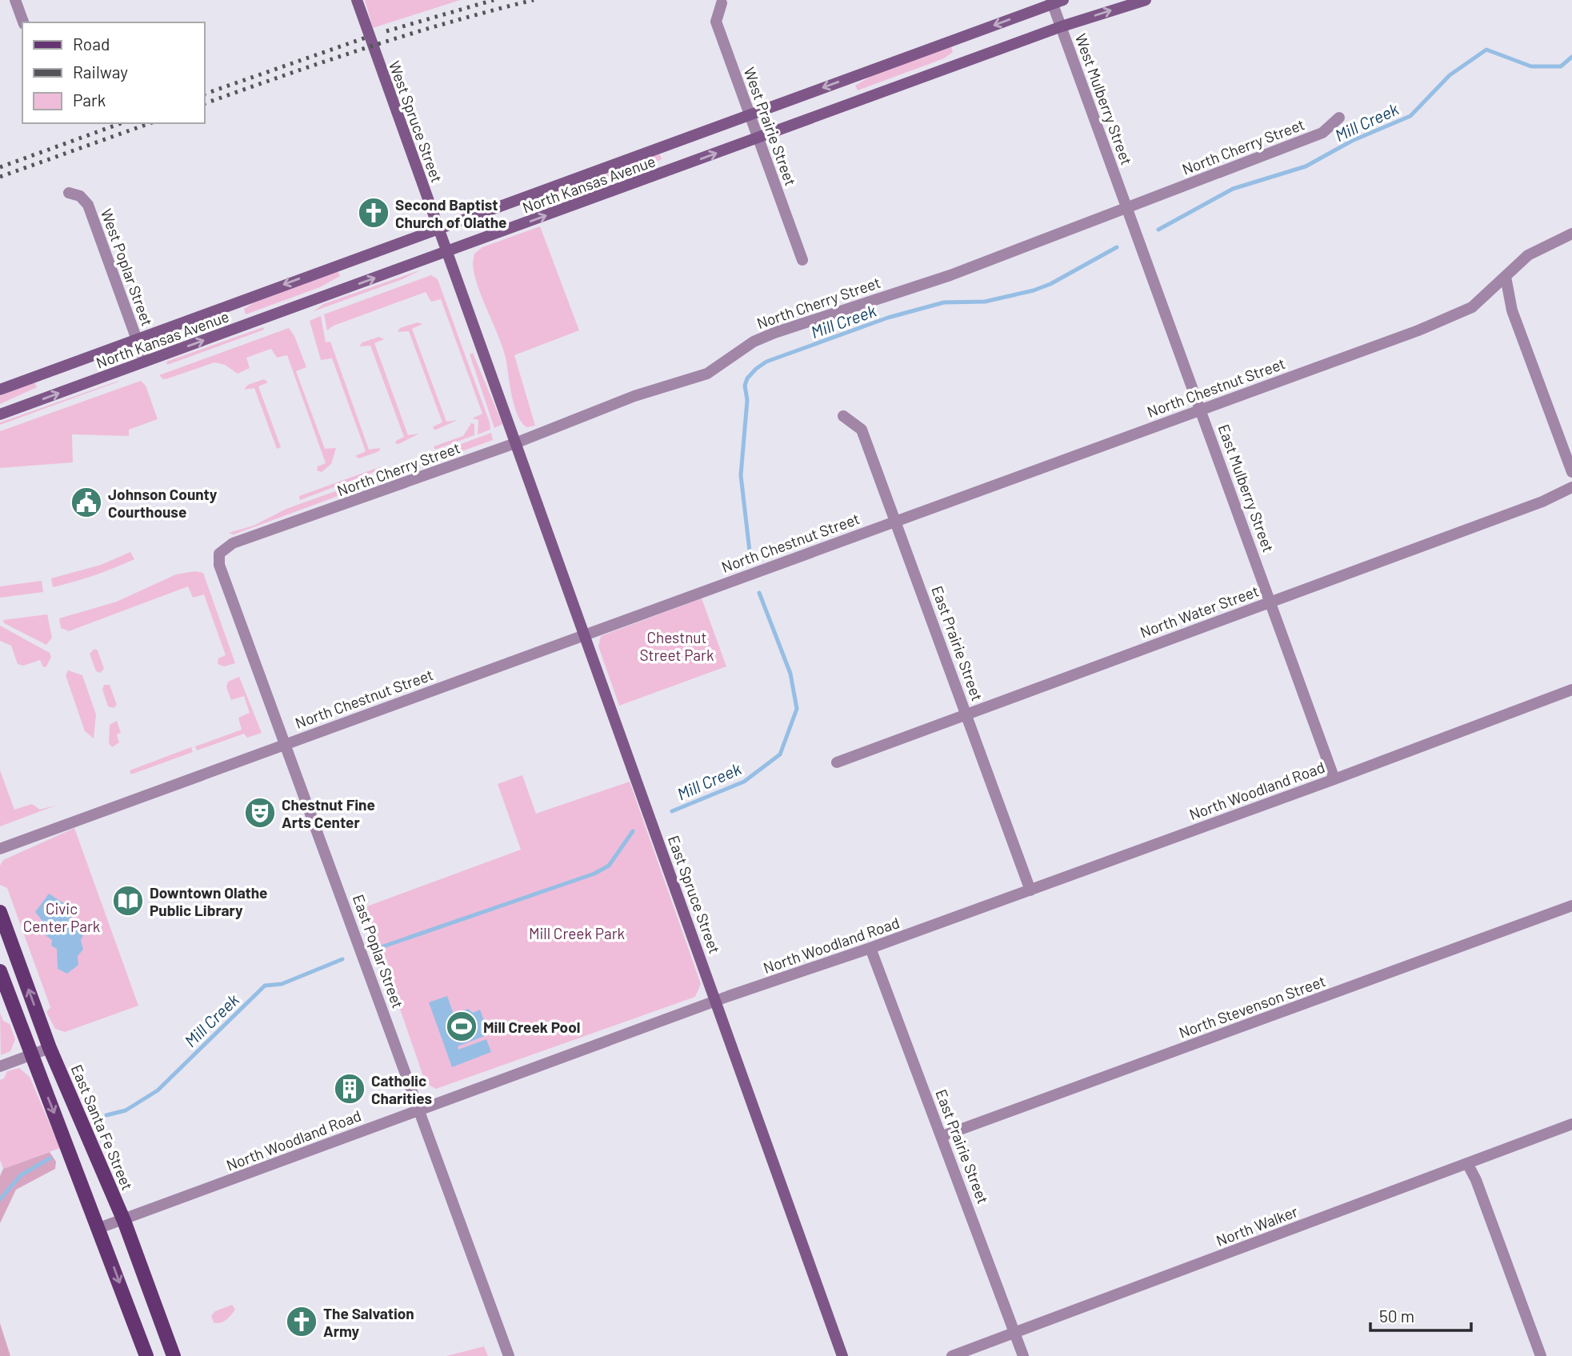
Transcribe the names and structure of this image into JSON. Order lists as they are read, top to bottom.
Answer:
{
  "streets": {
    "main road": [
      "West Spruce Street",
      "North Kansas Avenue",
      "East Spruce Street",
      "East Santa Fe Street"
    ],
    "street": [
      "West Mulberry Street",
      "West Prairie Street",
      "North Cherry Street",
      "West Poplar Street",
      "North Chestnut Street",
      "East Mulberry Street",
      "North Water Street",
      "East Prairie Street",
      "North Woodland Road",
      "East Poplar Street",
      "North Stevenson Street",
      "North Walker"
    ]
  },
  "crossings": [
    ["West Mulberry Street", "North Cherry Street"],
    ["West Mulberry Street", "North Kansas Avenue"],
    ["West Mulberry Street", "East Mulberry Street"],
    ["West Spruce Street", "North Cherry Street"],
    ["West Spruce Street", "North Kansas Avenue"],
    ["West Spruce Street", "East Spruce Street"],
    ["West Prairie Street", "North Kansas Avenue"],
    ["North Cherry Street", "East Mulberry Street"],
    ["North Cherry Street", "East Spruce Street"],
    ["North Cherry Street", "East Poplar Street"],
    ["North Kansas Avenue", "West Poplar Street"],
    ["North Chestnut Street", "East Mulberry Street"],
    ["North Chestnut Street", "East Prairie Street"],
    ["North Chestnut Street", "East Spruce Street"],
    ["North Chestnut Street", "East Poplar Street"],
    ["East Mulberry Street", "North Water Street"],
    ["East Mulberry Street", "North Woodland Road"],
    ["North Water Street", "East Prairie Street"],
    ["East Prairie Street", "North Woodland Road"],
    ["East Prairie Street", "North Stevenson Street"],
    ["East Prairie Street", "North Walker"],
    ["North Woodland Road", "East Spruce Street"],
    ["North Woodland Road", "East Poplar Street"],
    ["North Woodland Road", "East Santa Fe Street"]
  ],
  "water": ["Mill Creek"],
  "parks": ["Chestnut Street Park", "Civic Center Park", "Mill Creek Park"],
  "places": {
    "church": ["Second Baptist Church of Olathe", "The Salvation Army"],
    "public building": ["Johnson County Courthouse"],
    "theatre": ["Chestnut Fine Arts Center"],
    "library": ["Downtown Olathe Public Library"],
    "sports": ["Mill Creek Pool"],
    "building": ["Catholic Charities"]
  },
  "legend": ["Road", "Railway", "Park"],
  "scale_bar": "50 m"
}
